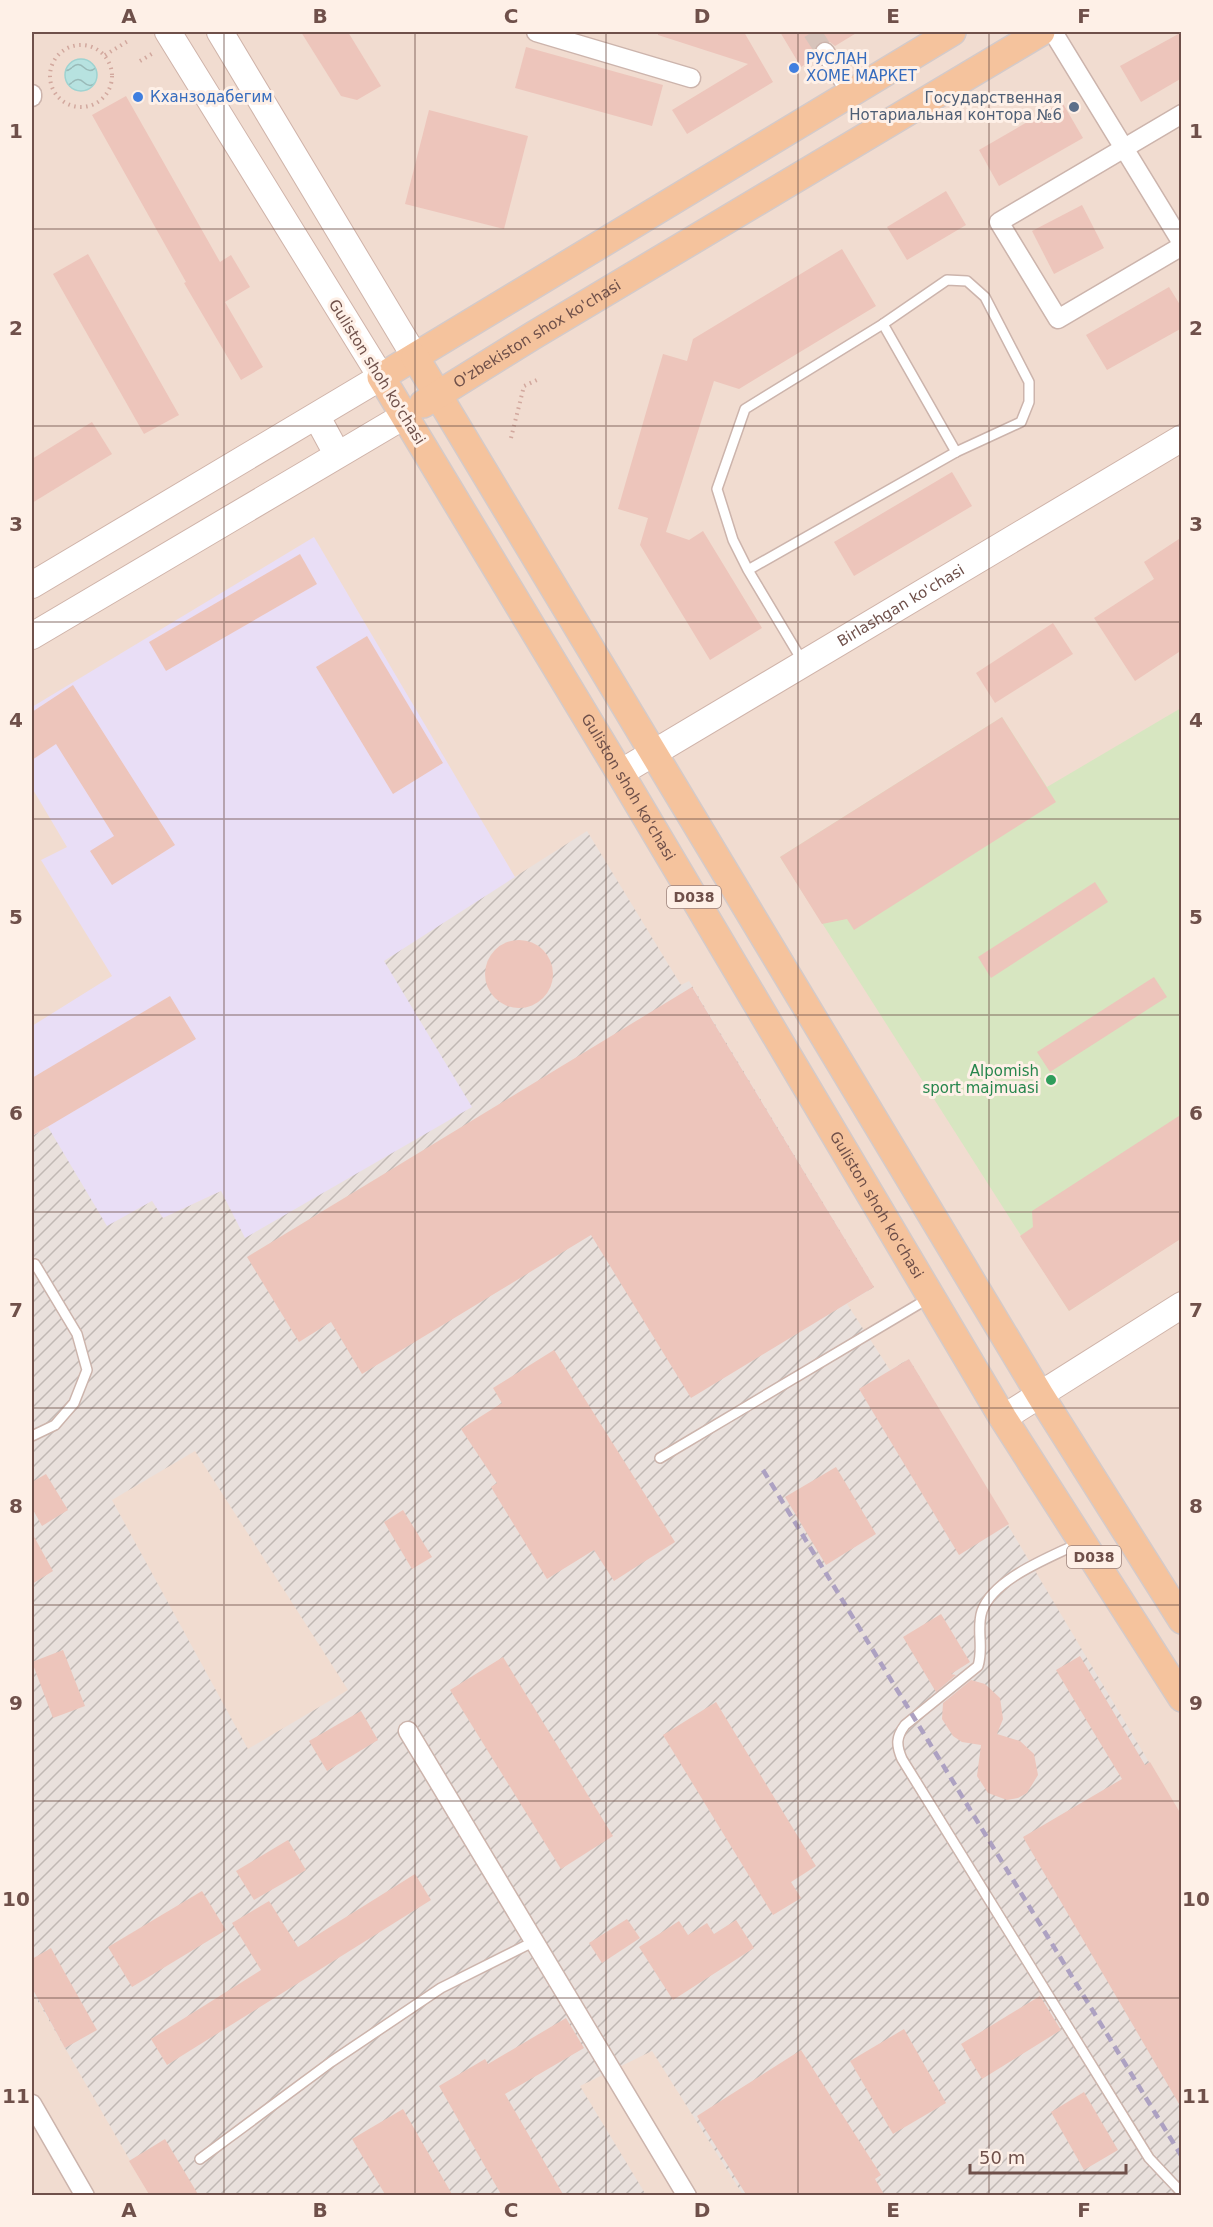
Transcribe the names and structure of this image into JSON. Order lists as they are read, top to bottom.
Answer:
{
  "streets": {
    "main road": [
      "O'zbekiston shox ko'chasi",
      "Guliston shoh ko'chasi",
      "Birlashgan ko'chasi",
      "D038"
    ]
  },
  "crossings": [
    ["O'zbekiston shox ko'chasi", "Guliston shoh ko'chasi"],
    ["O'zbekiston shox ko'chasi", "D038"],
    ["Guliston shoh ko'chasi", "Birlashgan ko'chasi"],
    ["Birlashgan ko'chasi", "D038"]
  ],
  "places": [
    "РУСЛАН ХОМЕ МАРКЕТ",
    "Кханзодабегим",
    "Государственная Нотариальная контора №6",
    "Alpomish sport majmuasi"
  ],
  "scale_bar": "50 m",
  "grid": {
    "columns": [
      "A",
      "B",
      "C",
      "D",
      "E",
      "F"
    ],
    "rows": [
      "1",
      "2",
      "3",
      "4",
      "5",
      "6",
      "7",
      "8",
      "9",
      "10",
      "11"
    ]
  }
}
